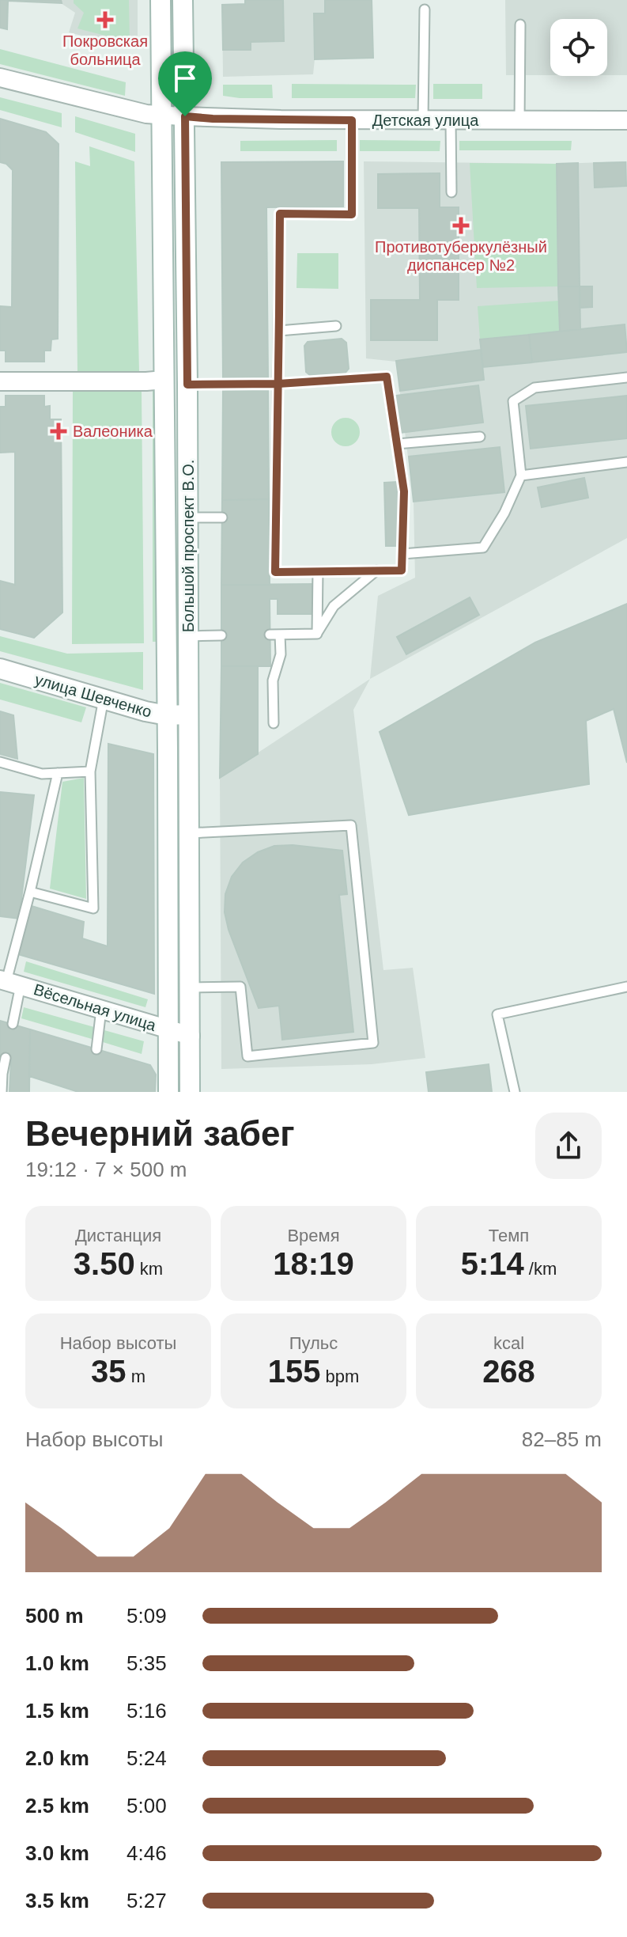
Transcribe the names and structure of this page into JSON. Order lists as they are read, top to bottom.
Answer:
{
  "streets": {
    "main road": ["Большой проспект В.О.", "улица Шевченко"],
    "street": ["Детская улица", "Вёсельная улица"]
  },
  "crossings": [
    ["Детская улица", "Большой проспект В.О."],
    ["Большой проспект В.О.", "улица Шевченко"],
    ["Большой проспект В.О.", "Вёсельная улица"]
  ],
  "places": {
    "health": ["Покровская больница", "Противотуберкулёзный диспансер №2", "Валеоника"]
  },
  "page": {
    "heading": ["Вечерний забег", "19:12 · 7 × 500 m"],
    "stats": [
      ["Дистанция", "3.50 km"],
      ["Время", "18:19"],
      ["Темп", "5:14 /km"],
      ["Набор высоты", "35 m"],
      ["Пульс", "155 bpm"],
      ["kcal", "268"]
    ],
    "chart": ["Набор высоты", "82–85 m"],
    "list": [
      {
        "name": "500 m",
        "note": "5:09"
      },
      {
        "name": "1.0 km",
        "note": "5:35"
      },
      {
        "name": "1.5 km",
        "note": "5:16"
      },
      {
        "name": "2.0 km",
        "note": "5:24"
      },
      {
        "name": "2.5 km",
        "note": "5:00"
      },
      {
        "name": "3.0 km",
        "note": "4:46"
      },
      {
        "name": "3.5 km",
        "note": "5:27"
      }
    ]
  }
}
